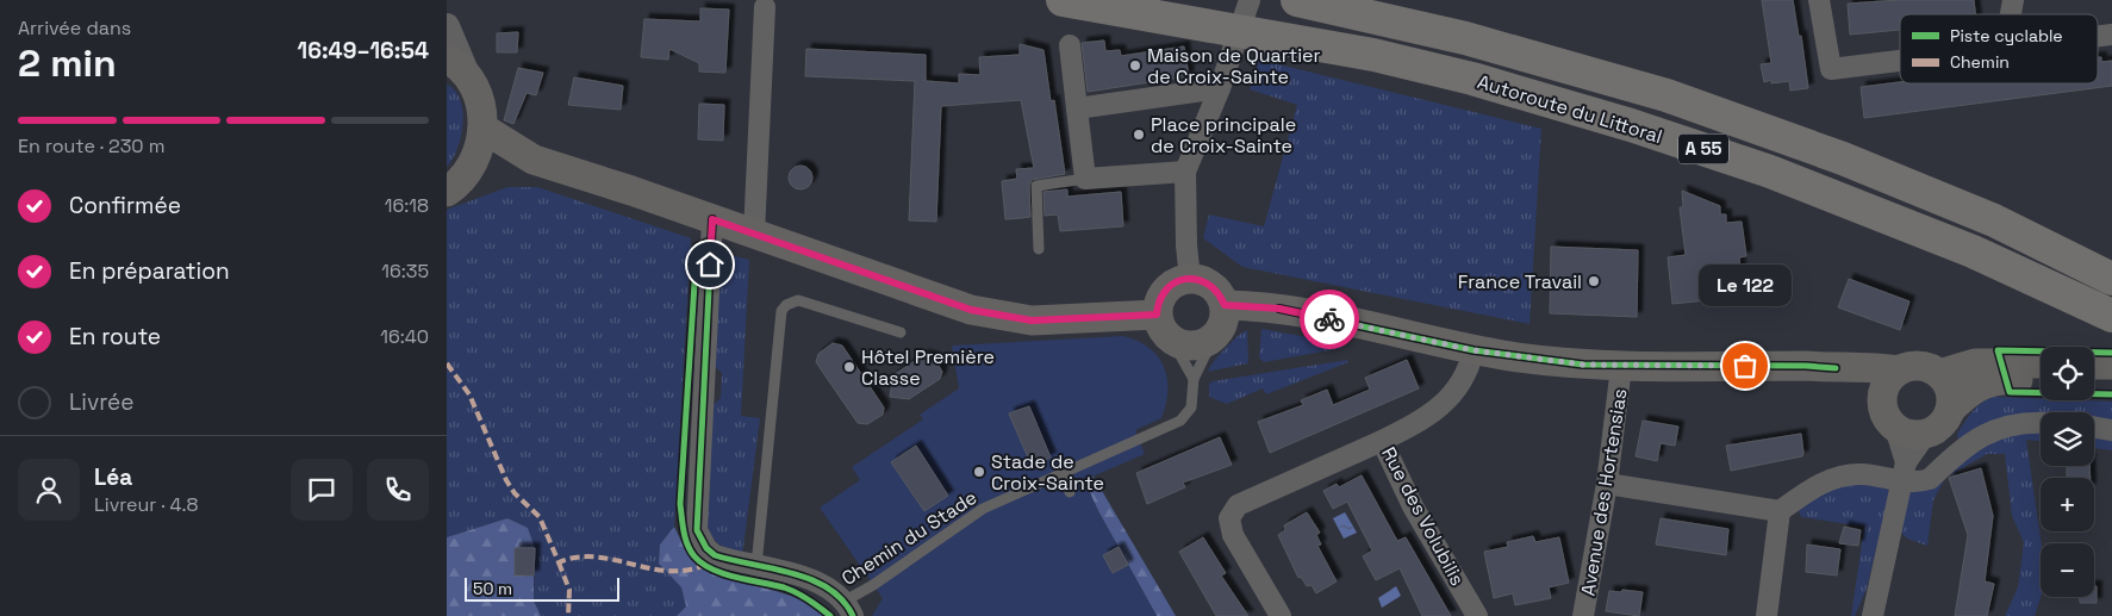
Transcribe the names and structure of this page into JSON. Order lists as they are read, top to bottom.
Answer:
{
  "streets": {
    "highway": ["Autoroute du Littoral", "A 55"],
    "street": ["Avenue des Hortensias", "Rue des Volubilis"],
    "lane": ["Chemin du Stade"]
  },
  "places": [
    "Maison de Quartier de Croix-Sainte",
    "Place principale de Croix-Sainte",
    "France Travail",
    "Le 122",
    "Hôtel Première Classe",
    "Stade de Croix-Sainte"
  ],
  "legend": ["Piste cyclable", "Chemin"],
  "scale_bar": "50 m",
  "page": {
    "heading": ["2 min", "Arrivée dans", "16:49–16:54"],
    "panel": ["Léa", "Livreur · 4.8"],
    "bar": "En route · 230 m",
    "list": [
      ["Confirmée", "16:18"],
      ["En préparation", "16:35"],
      ["En route", "16:40"],
      "Livrée"
    ],
    "bubble": "Le 122",
    "map_buttons": ["+", "−"],
    "scale": "50 m"
  }
}
